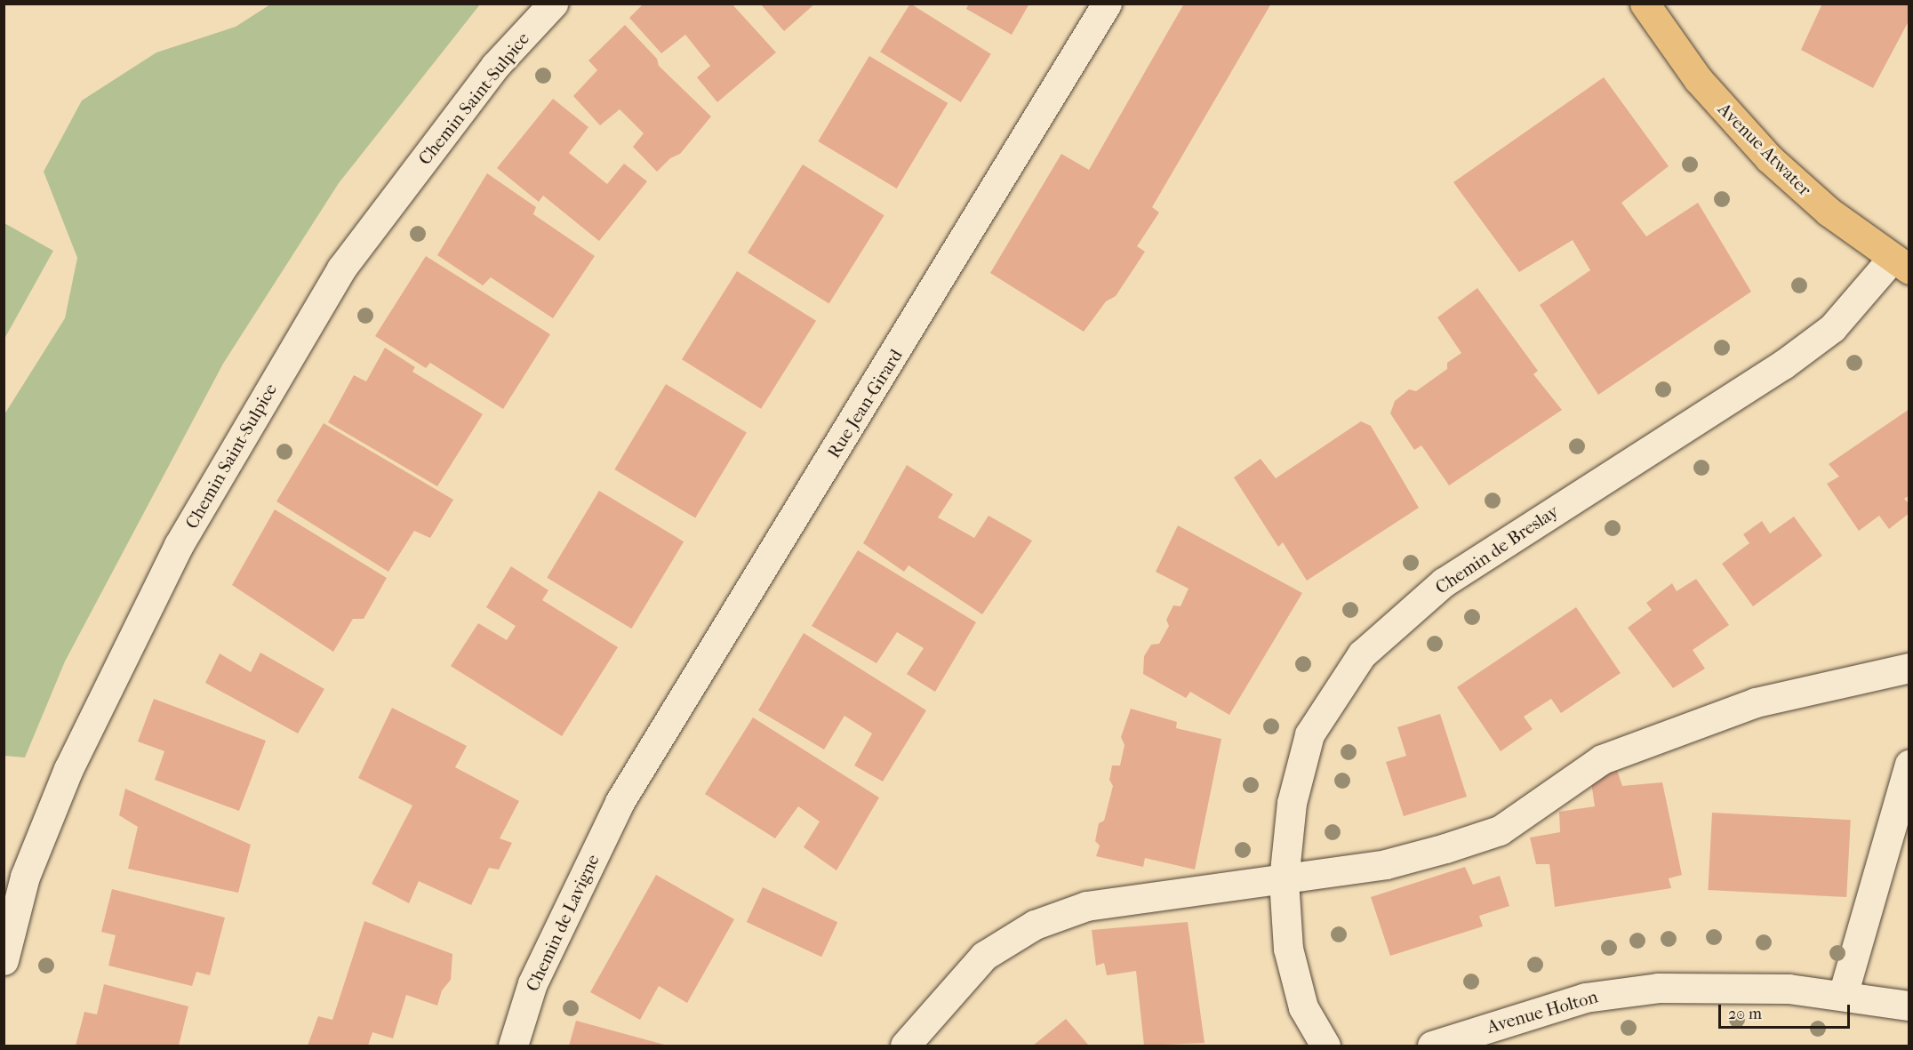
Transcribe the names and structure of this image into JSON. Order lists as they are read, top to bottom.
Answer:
{
  "streets": {
    "main road": ["Avenue Atwater"],
    "street": [
      "Chemin Saint-Sulpice",
      "Rue Jean-Girard",
      "Chemin de Breslay",
      "Chemin de Lavigne",
      "Avenue Holton"
    ]
  },
  "crossings": [
    ["Avenue Atwater", "Chemin de Breslay"],
    ["Rue Jean-Girard", "Chemin de Lavigne"]
  ],
  "scale_bar": "20 m"
}
